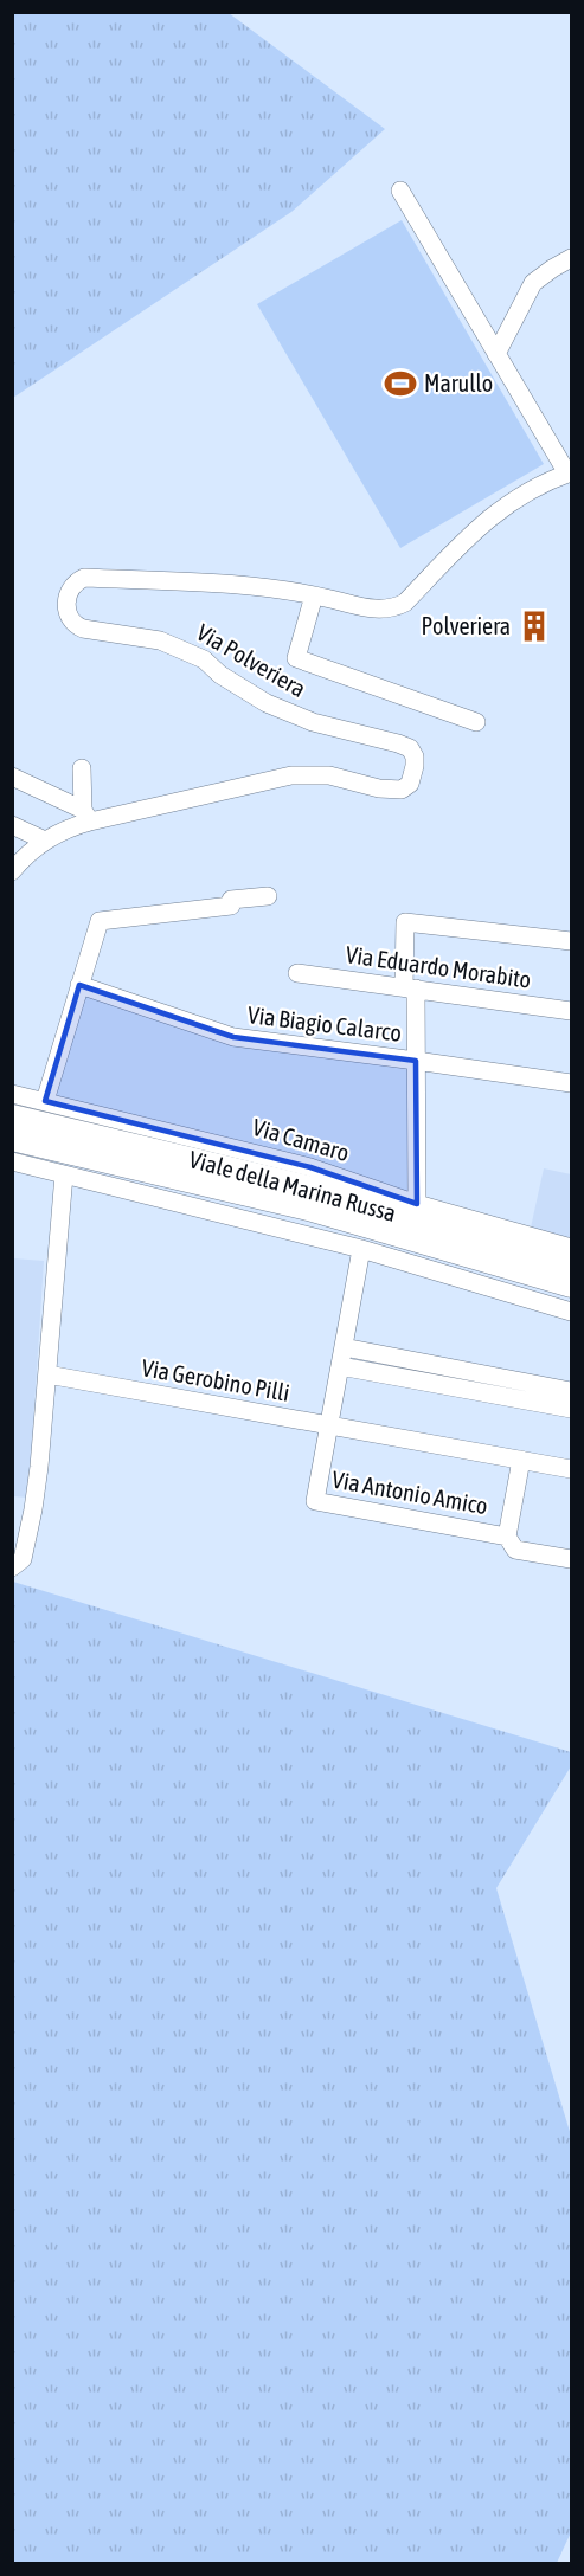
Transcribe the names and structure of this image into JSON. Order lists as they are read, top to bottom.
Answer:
{
  "streets": {
    "main road": ["Viale della Marina Russa"],
    "street": [
      "Via Polveriera",
      "Via Eduardo Morabito",
      "Via Biagio Calarco",
      "Via Camaro",
      "Via Gerobino Pilli",
      "Via Antonio Amico"
    ]
  },
  "crossings": [
    ["Via Gerobino Pilli", "Via Antonio Amico"]
  ],
  "places": {
    "sports": ["Marullo"],
    "building": ["Polveriera"]
  }
}
